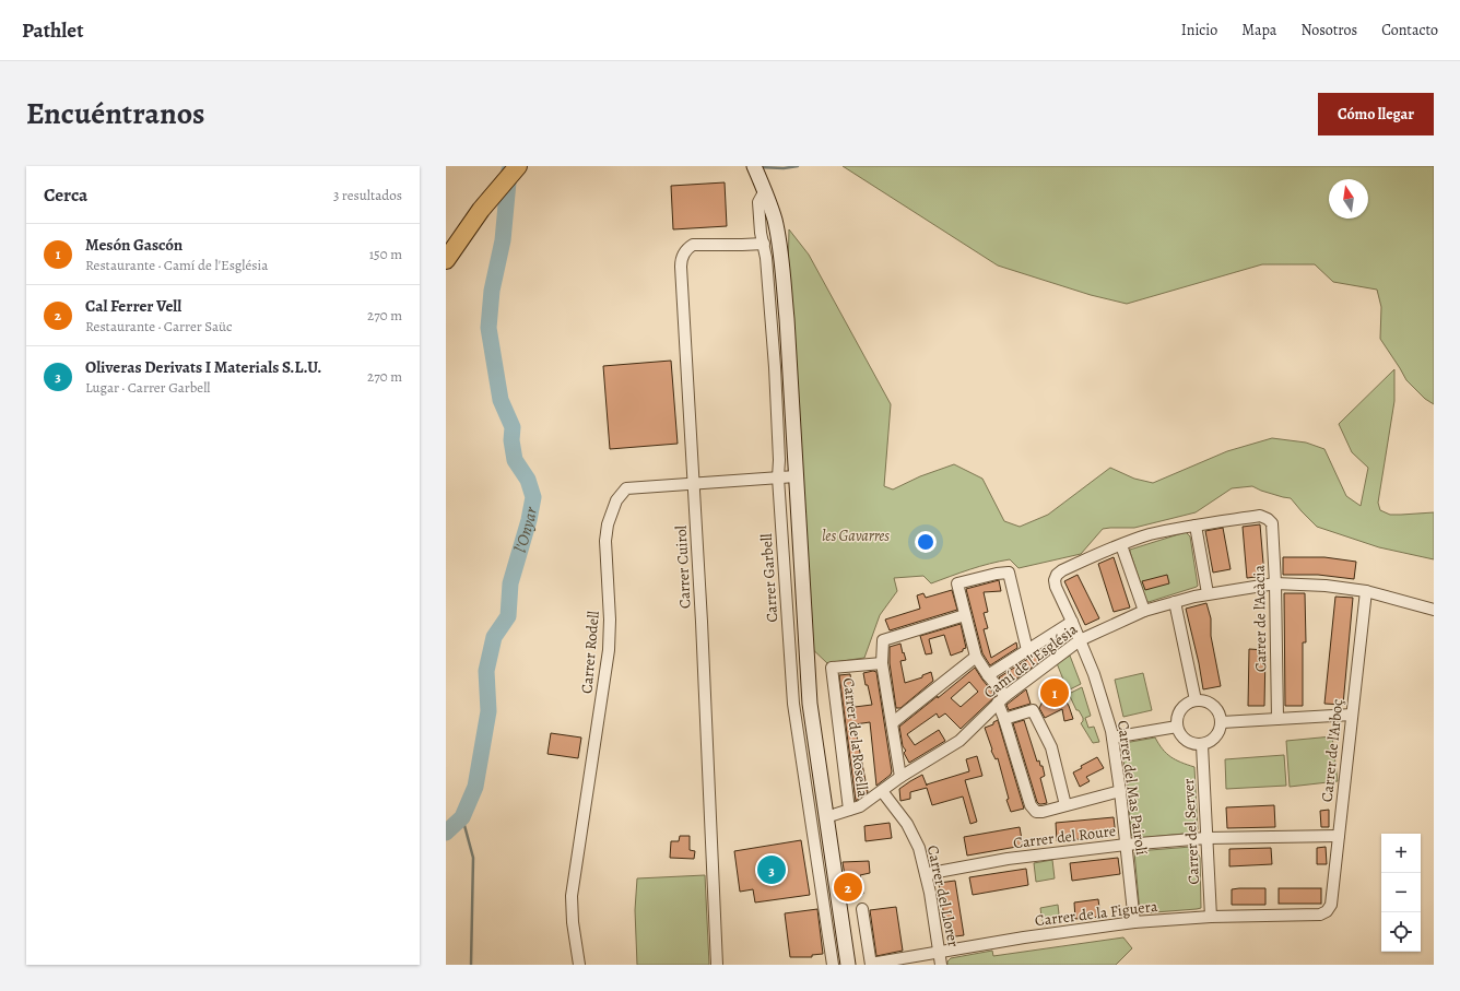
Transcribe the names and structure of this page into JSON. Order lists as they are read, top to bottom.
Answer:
{
  "streets": {
    "street": [
      "Carrer Cuirol",
      "Carrer Garbell",
      "Carrer de l'Acàcia",
      "Carrer Rodell",
      "Camí de l'Església",
      "Carrer de la Rosella",
      "Carrer de l'Arboç",
      "Carrer del Mas Pairolí",
      "Carrer del Server",
      "Carrer del Roure",
      "Carrer del Llorer",
      "Carrer de la Figuera"
    ]
  },
  "crossings": [
    ["Carrer Cuirol", "Carrer Garbell"],
    ["Carrer Cuirol", "Carrer Rodell"],
    ["Carrer Garbell", "Carrer Rodell"],
    ["Carrer de l'Acàcia", "Camí de l'Església"],
    ["Carrer de l'Acàcia", "Carrer del Mas Pairolí"],
    ["Camí de l'Església", "Carrer de la Rosella"],
    ["Camí de l'Església", "Carrer de l'Arboç"],
    ["Camí de l'Església", "Carrer del Mas Pairolí"],
    ["Camí de l'Església", "Carrer del Llorer"],
    ["Carrer de l'Arboç", "Carrer del Roure"],
    ["Carrer de l'Arboç", "Carrer de la Figuera"],
    ["Carrer del Mas Pairolí", "Carrer del Roure"],
    ["Carrer del Mas Pairolí", "Carrer de la Figuera"],
    ["Carrer del Server", "Carrer del Roure"],
    ["Carrer del Server", "Carrer de la Figuera"],
    ["Carrer del Roure", "Carrer del Llorer"],
    ["Carrer del Llorer", "Carrer de la Figuera"]
  ],
  "water": ["l'Onyar"],
  "parks": ["les Gavarres"],
  "north": "top",
  "page": {
    "header": "Pathlet",
    "nav": [
      "Inicio",
      "Mapa",
      "Nosotros",
      "Contacto"
    ],
    "title": "Encuéntranos",
    "buttons": "Cómo llegar",
    "heading": ["Cerca", "3 resultados"],
    "list": [
      {
        "mark": "1",
        "name": "Mesón Gascón",
        "note": "Restaurante · Camí de l'Església",
        "value": "150 m"
      },
      {
        "mark": "2",
        "name": "Cal Ferrer Vell",
        "note": "Restaurante · Carrer Saüc",
        "value": "270 m"
      },
      {
        "mark": "3",
        "name": "Oliveras Derivats I Materials S.L.U.",
        "note": "Lugar · Carrer Garbell",
        "value": "270 m"
      }
    ],
    "pins": ["1", "3", "2"],
    "map_buttons": ["+", "−"]
  }
}
